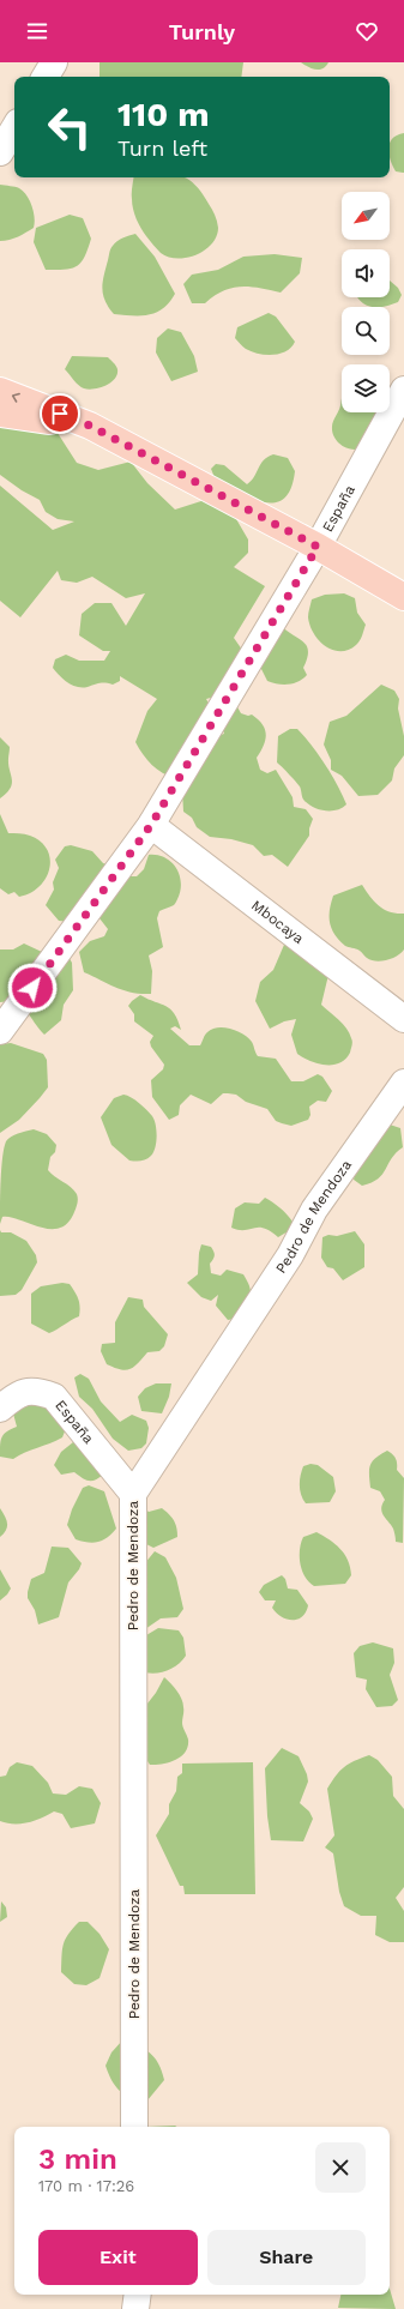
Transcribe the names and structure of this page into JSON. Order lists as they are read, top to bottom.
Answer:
{
  "streets": {
    "street": ["España", "Mbocaya", "Pedro de Mendoza"]
  },
  "crossings": [
    ["España", "Mbocaya"],
    ["España", "Pedro de Mendoza"]
  ],
  "north": "bottom left",
  "page": {
    "header": "Turnly",
    "turn": ["110 m", "Turn left"],
    "heading": ["3 min", "170 m · 17:26"],
    "buttons": ["Exit", "Share"]
  }
}
